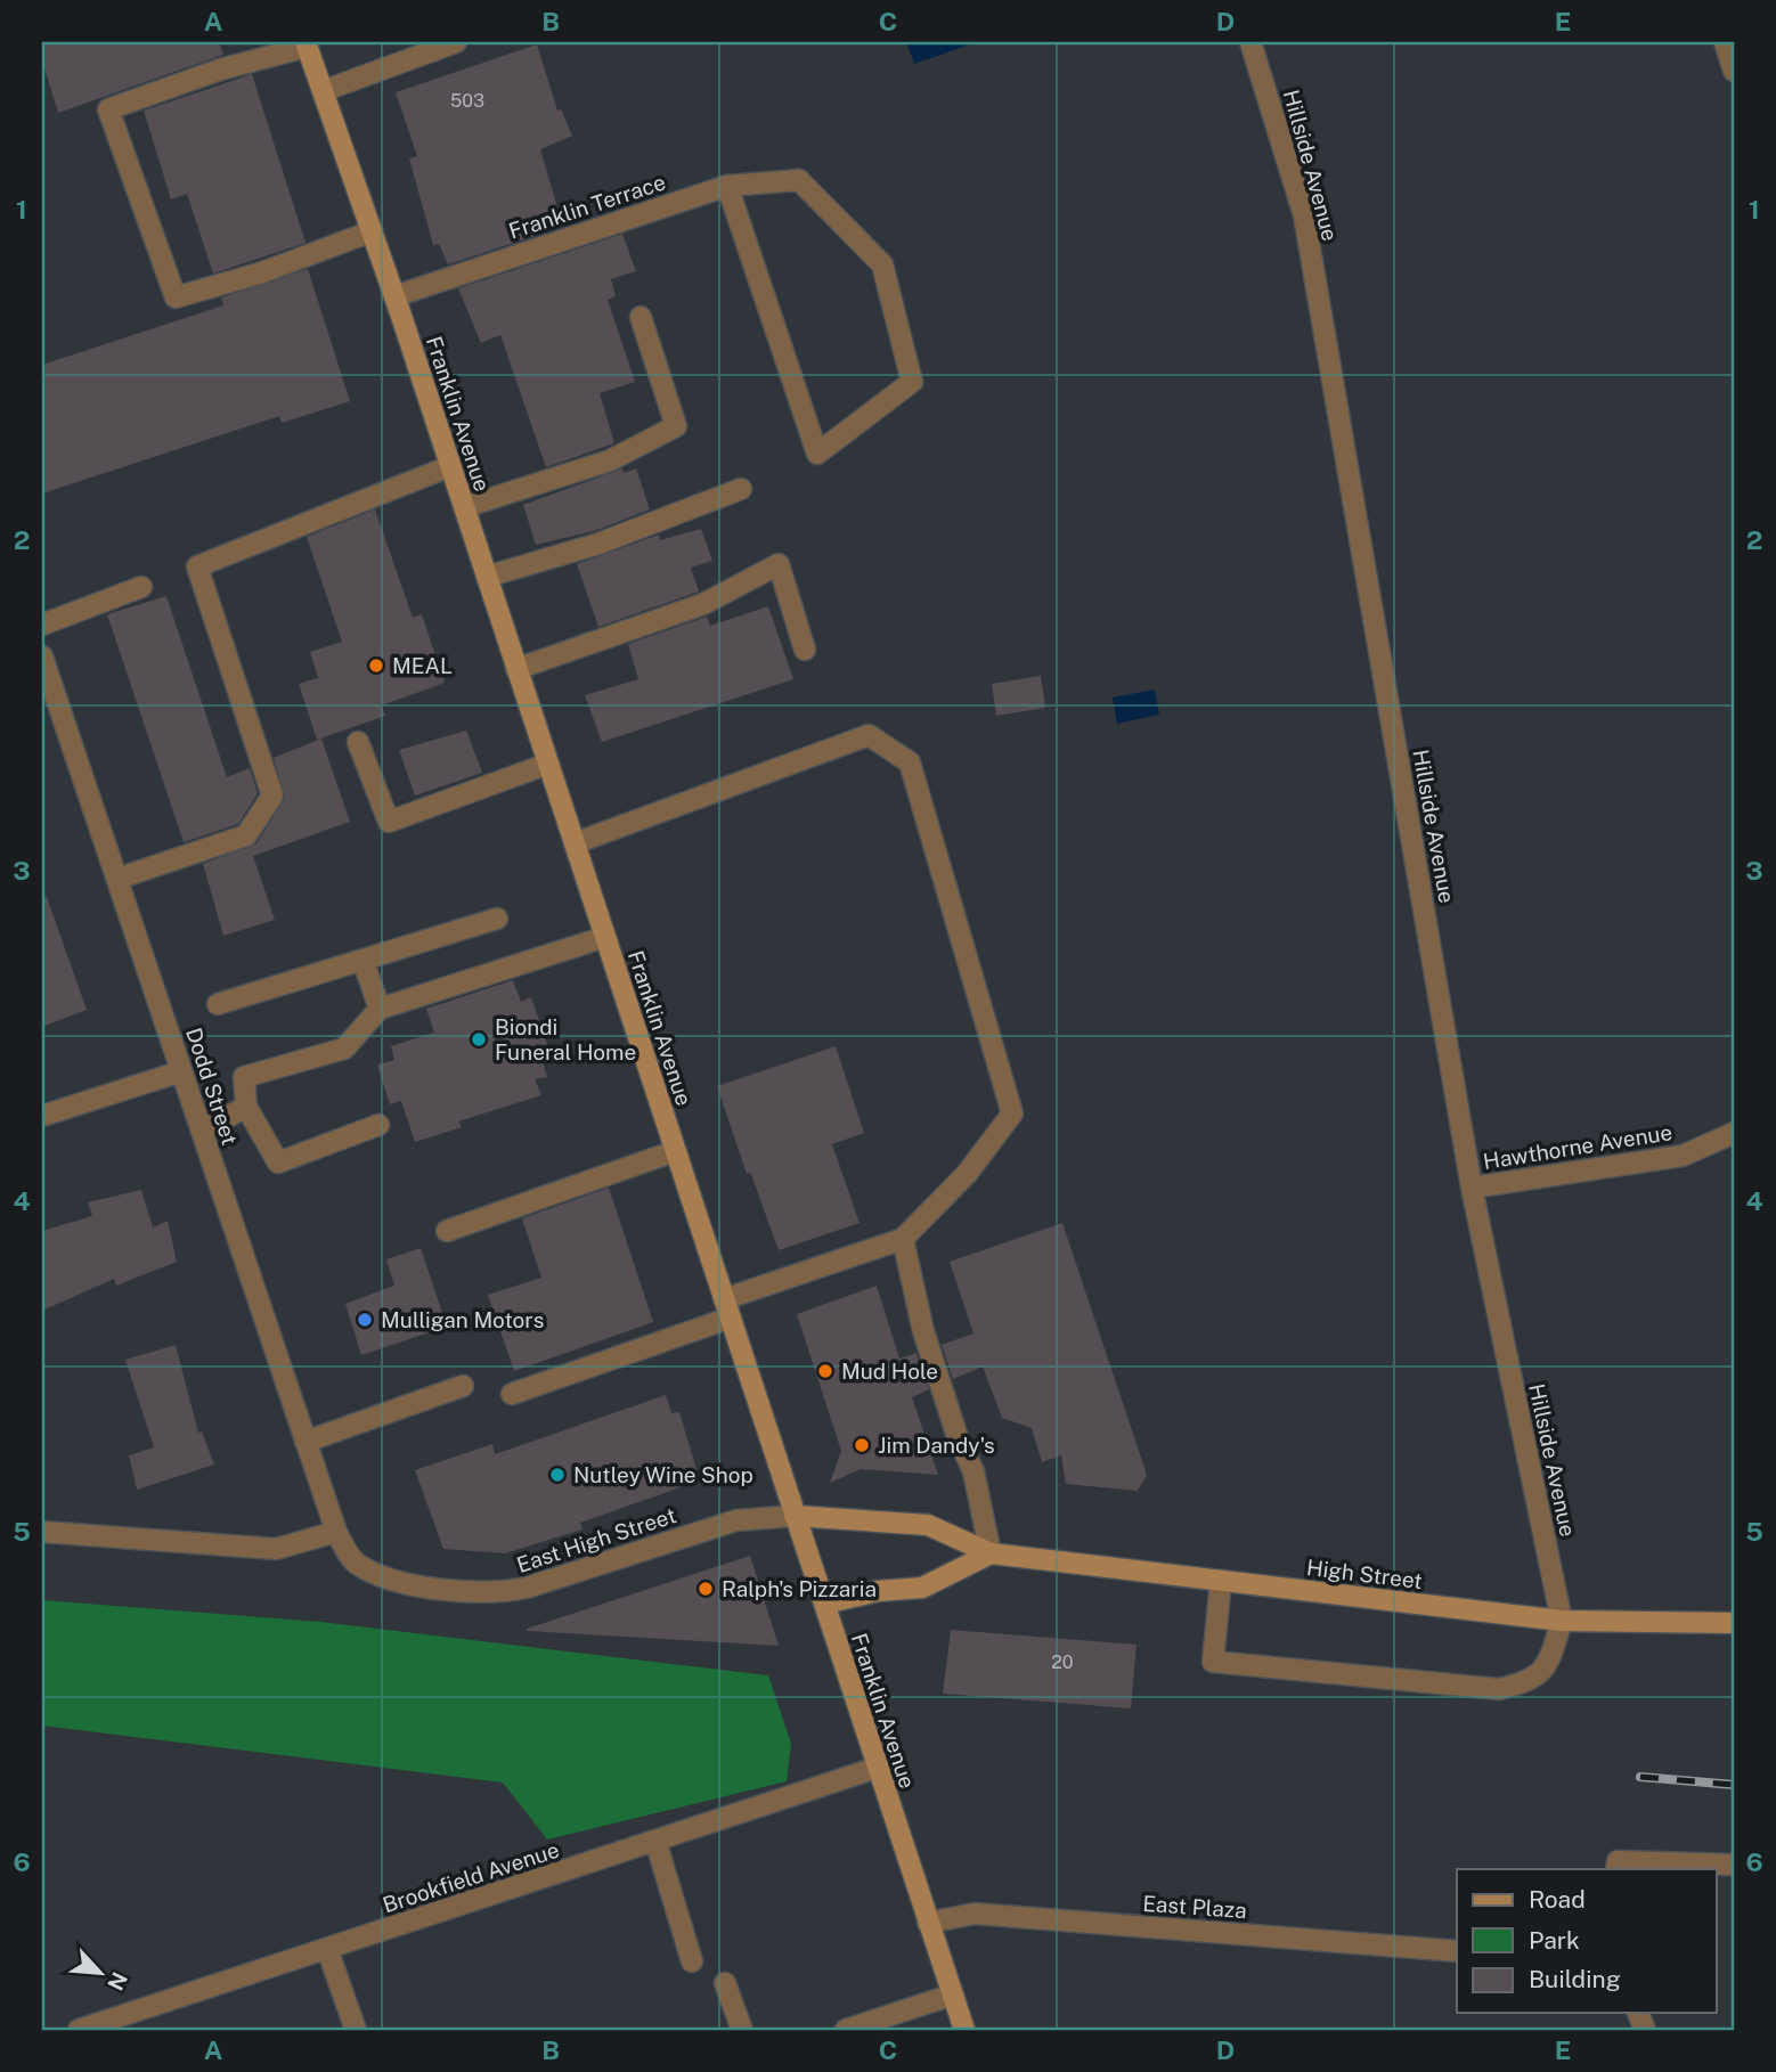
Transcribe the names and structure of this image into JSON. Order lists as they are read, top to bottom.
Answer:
{
  "streets": {
    "main road": ["Franklin Avenue", "High Street"],
    "street": [
      "Hillside Avenue",
      "Franklin Terrace",
      "Dodd Street",
      "Hawthorne Avenue",
      "East High Street",
      "Brookfield Avenue",
      "East Plaza"
    ]
  },
  "crossings": [
    ["Hillside Avenue", "Hawthorne Avenue"],
    ["Hillside Avenue", "High Street"],
    ["Franklin Terrace", "Franklin Avenue"],
    ["Franklin Avenue", "East High Street"],
    ["Franklin Avenue", "High Street"],
    ["Franklin Avenue", "Brookfield Avenue"],
    ["Franklin Avenue", "East Plaza"],
    ["Dodd Street", "East High Street"],
    ["East High Street", "High Street"]
  ],
  "places": [
    "MEAL",
    "Biondi Funeral Home",
    "Mulligan Motors",
    "Mud Hole",
    "Jim Dandy's",
    "Nutley Wine Shop",
    "Ralph's Pizzaria"
  ],
  "house_numbers": ["503", "20"],
  "legend": ["Road", "Park", "Building"],
  "north": "bottom right",
  "grid": {
    "columns": [
      "A",
      "B",
      "C",
      "D",
      "E"
    ],
    "rows": [
      "1",
      "2",
      "3",
      "4",
      "5",
      "6"
    ]
  }
}
